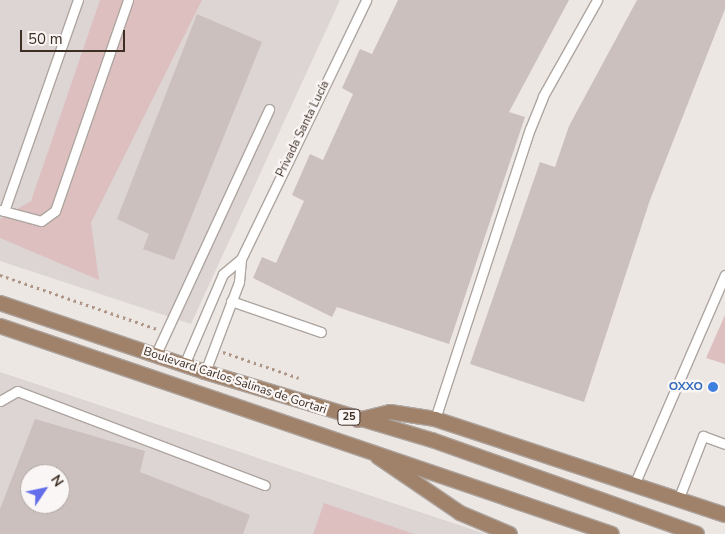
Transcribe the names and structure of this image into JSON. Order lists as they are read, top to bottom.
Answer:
{
  "streets": {
    "main road": ["Boulevard Carlos Salinas de Gortari", "25"],
    "lane": ["Privada Santa Lucía"]
  },
  "crossings": [
    ["Privada Santa Lucía", "Boulevard Carlos Salinas de Gortari"]
  ],
  "places": ["OXXO"],
  "scale_bar": "50 m",
  "north": "top right"
}
